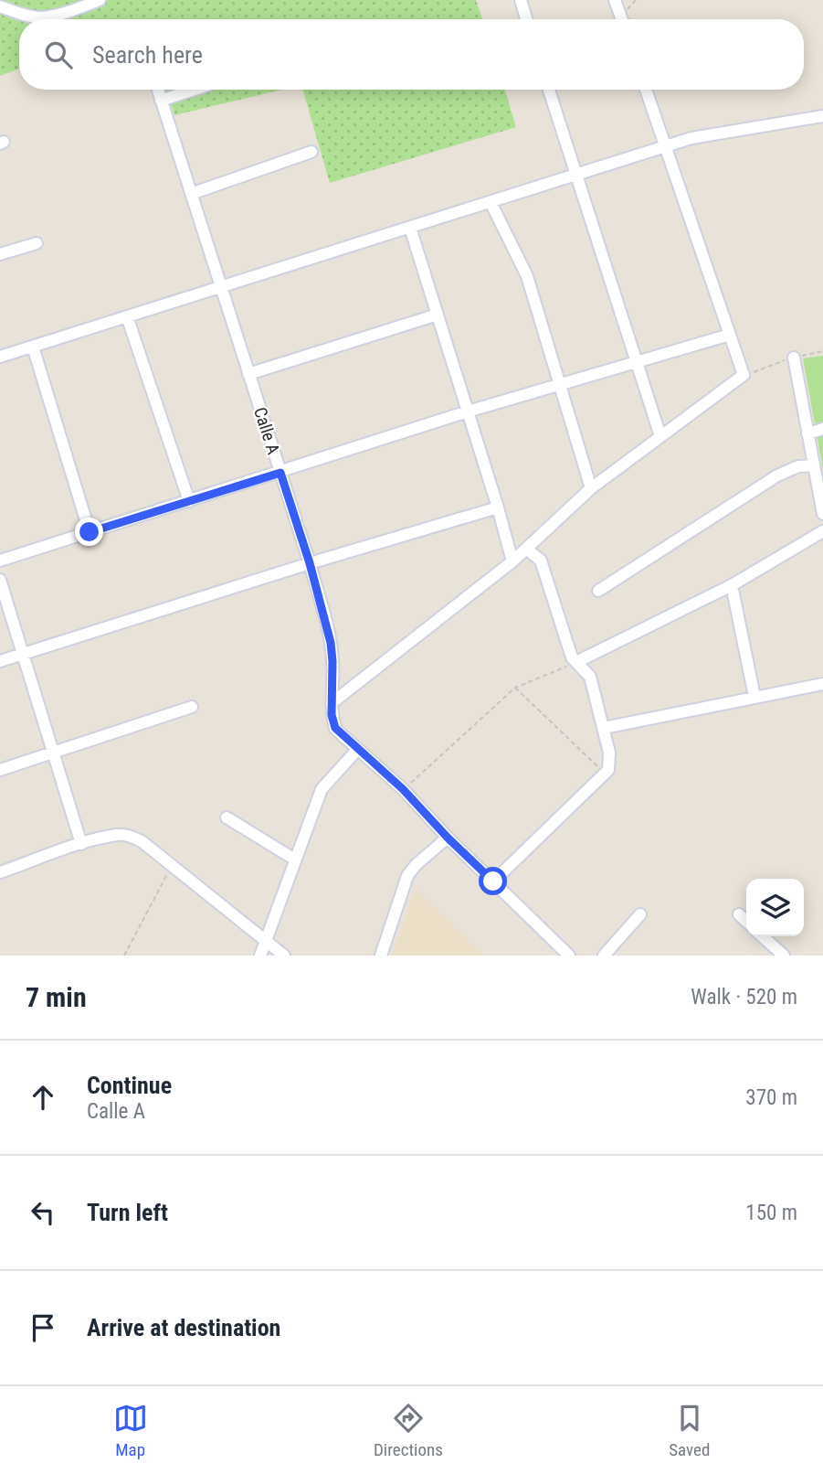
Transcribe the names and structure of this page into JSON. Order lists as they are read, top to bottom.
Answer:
{
  "streets": {
    "street": ["Calle A"]
  },
  "page": {
    "search": "Search here",
    "heading": ["7 min", "Walk · 520 m"],
    "list": [
      ["Continue", "Calle A", "370 m"],
      ["Turn left", "150 m"],
      "Arrive at destination"
    ],
    "nav": ["Map", "Directions", "Saved"]
  }
}
